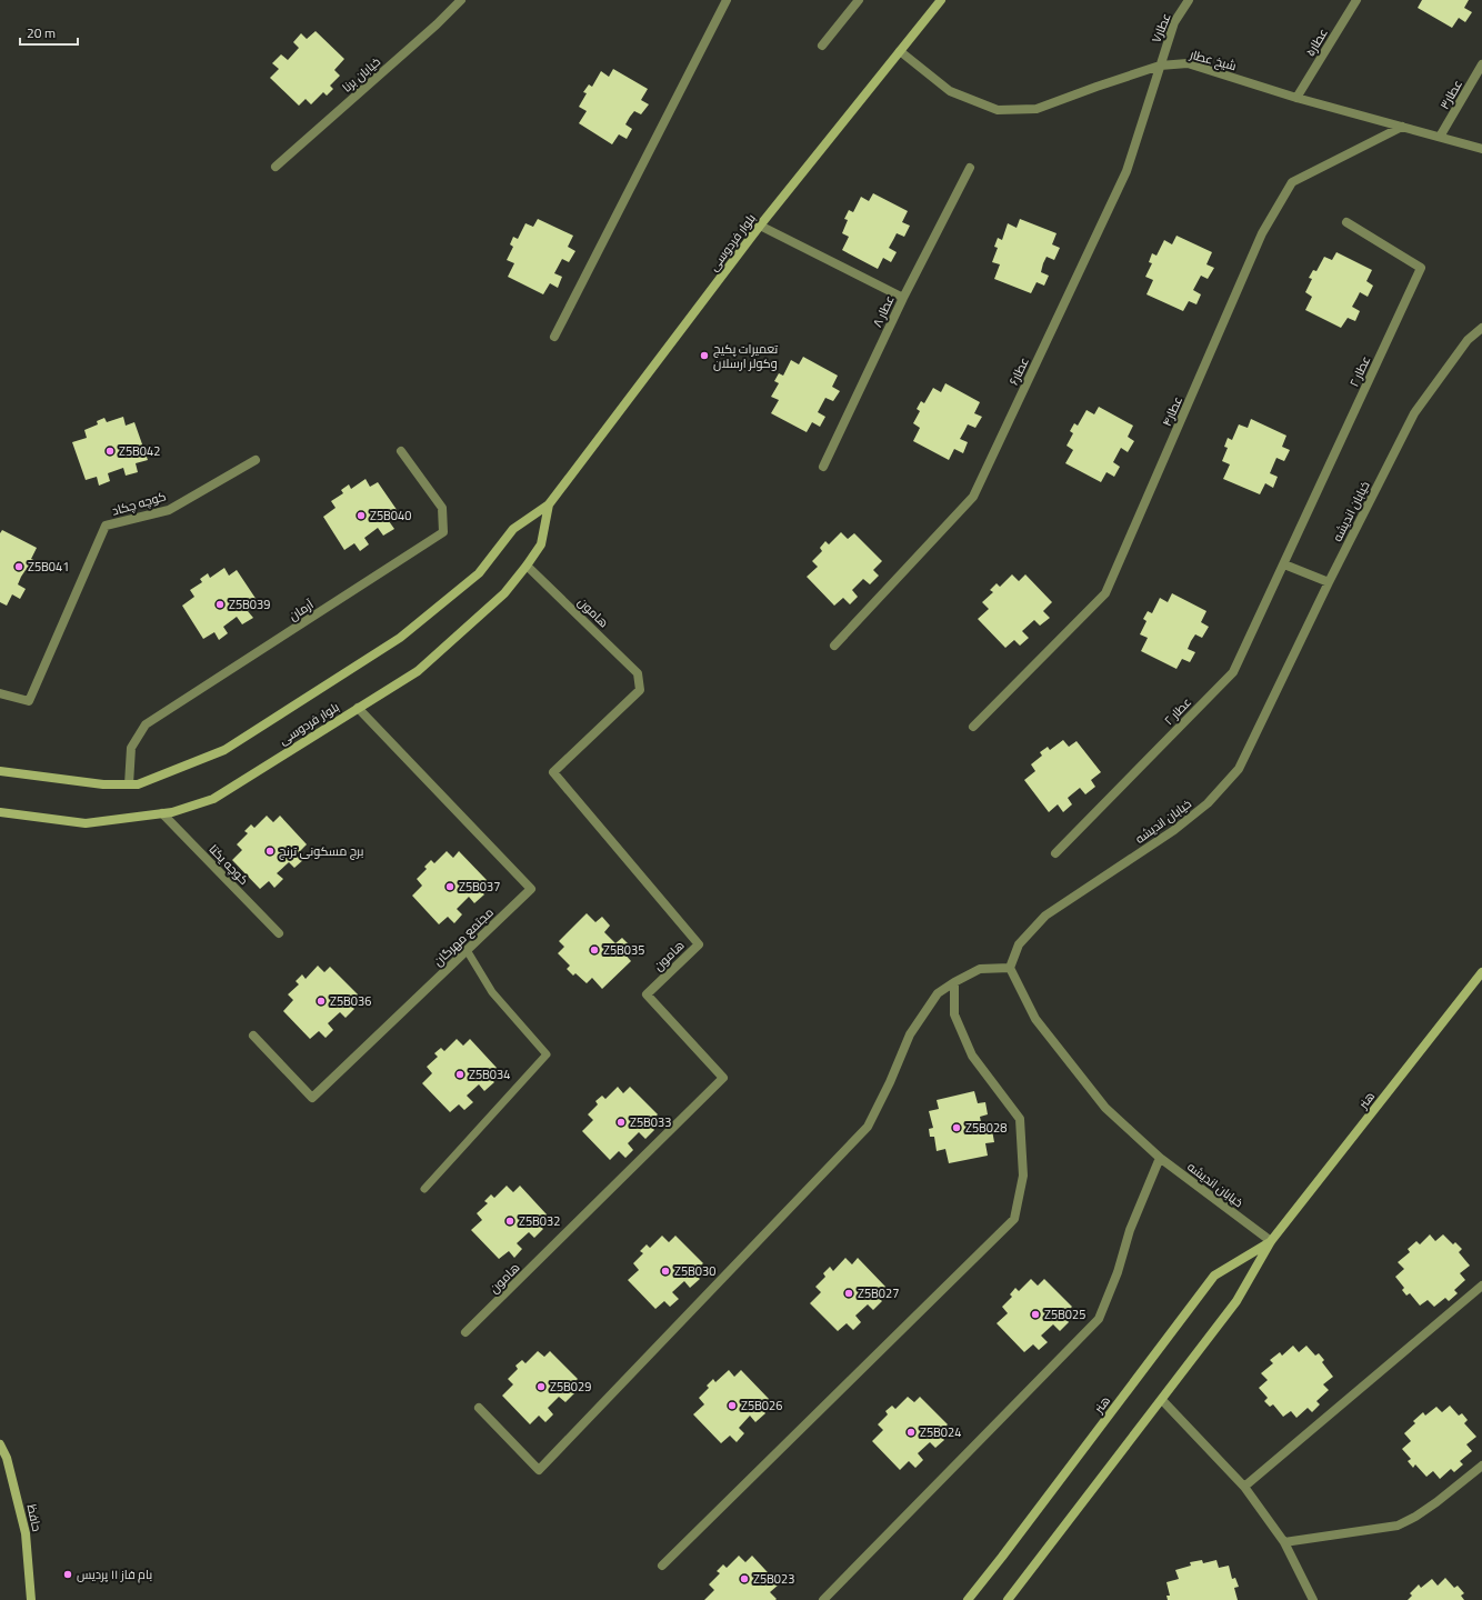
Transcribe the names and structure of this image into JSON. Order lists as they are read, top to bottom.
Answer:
{
  "streets": {
    "main road": ["بلوار فردوسی", "هنر", "حافظ"],
    "street": [
      "عطار۷",
      "عطار۵",
      "شیخ عطار",
      "خیابان برنا",
      "عطار۳",
      "عطار ۸",
      "عطار۶",
      "عطار ۲",
      "عطار۴",
      "کوچه چکاد",
      "خیابان اندیشه",
      "آرمان",
      "هامون",
      "کوچه یکتا",
      "مجتمع مهرگان"
    ]
  },
  "crossings": [
    ["عطار۷", "شیخ عطار"],
    ["عطار۷", "عطار۶"],
    ["عطار۵", "شیخ عطار"],
    ["شیخ عطار", "عطار۳"],
    ["شیخ عطار", "بلوار فردوسی"],
    ["شیخ عطار", "عطار۶"],
    ["شیخ عطار", "عطار۴"],
    ["بلوار فردوسی", "آرمان"],
    ["بلوار فردوسی", "هامون"],
    ["بلوار فردوسی", "کوچه یکتا"],
    ["بلوار فردوسی", "مجتمع مهرگان"],
    ["خیابان اندیشه", "هنر"]
  ],
  "places": [
    "تعمیرات پکیج وکولر ارسلان",
    "Z5B042",
    "Z5B040",
    "Z5B041",
    "Z5B039",
    "برج مسکونی ترنج",
    "Z5B037",
    "Z5B035",
    "Z5B036",
    "Z5B034",
    "Z5B033",
    "Z5B028",
    "Z5B032",
    "Z5B030",
    "Z5B027",
    "Z5B025",
    "Z5B029",
    "Z5B026",
    "Z5B024",
    "بام فاز ۱۱ پردیس",
    "Z5B023"
  ],
  "scale_bar": "20 m"
}
